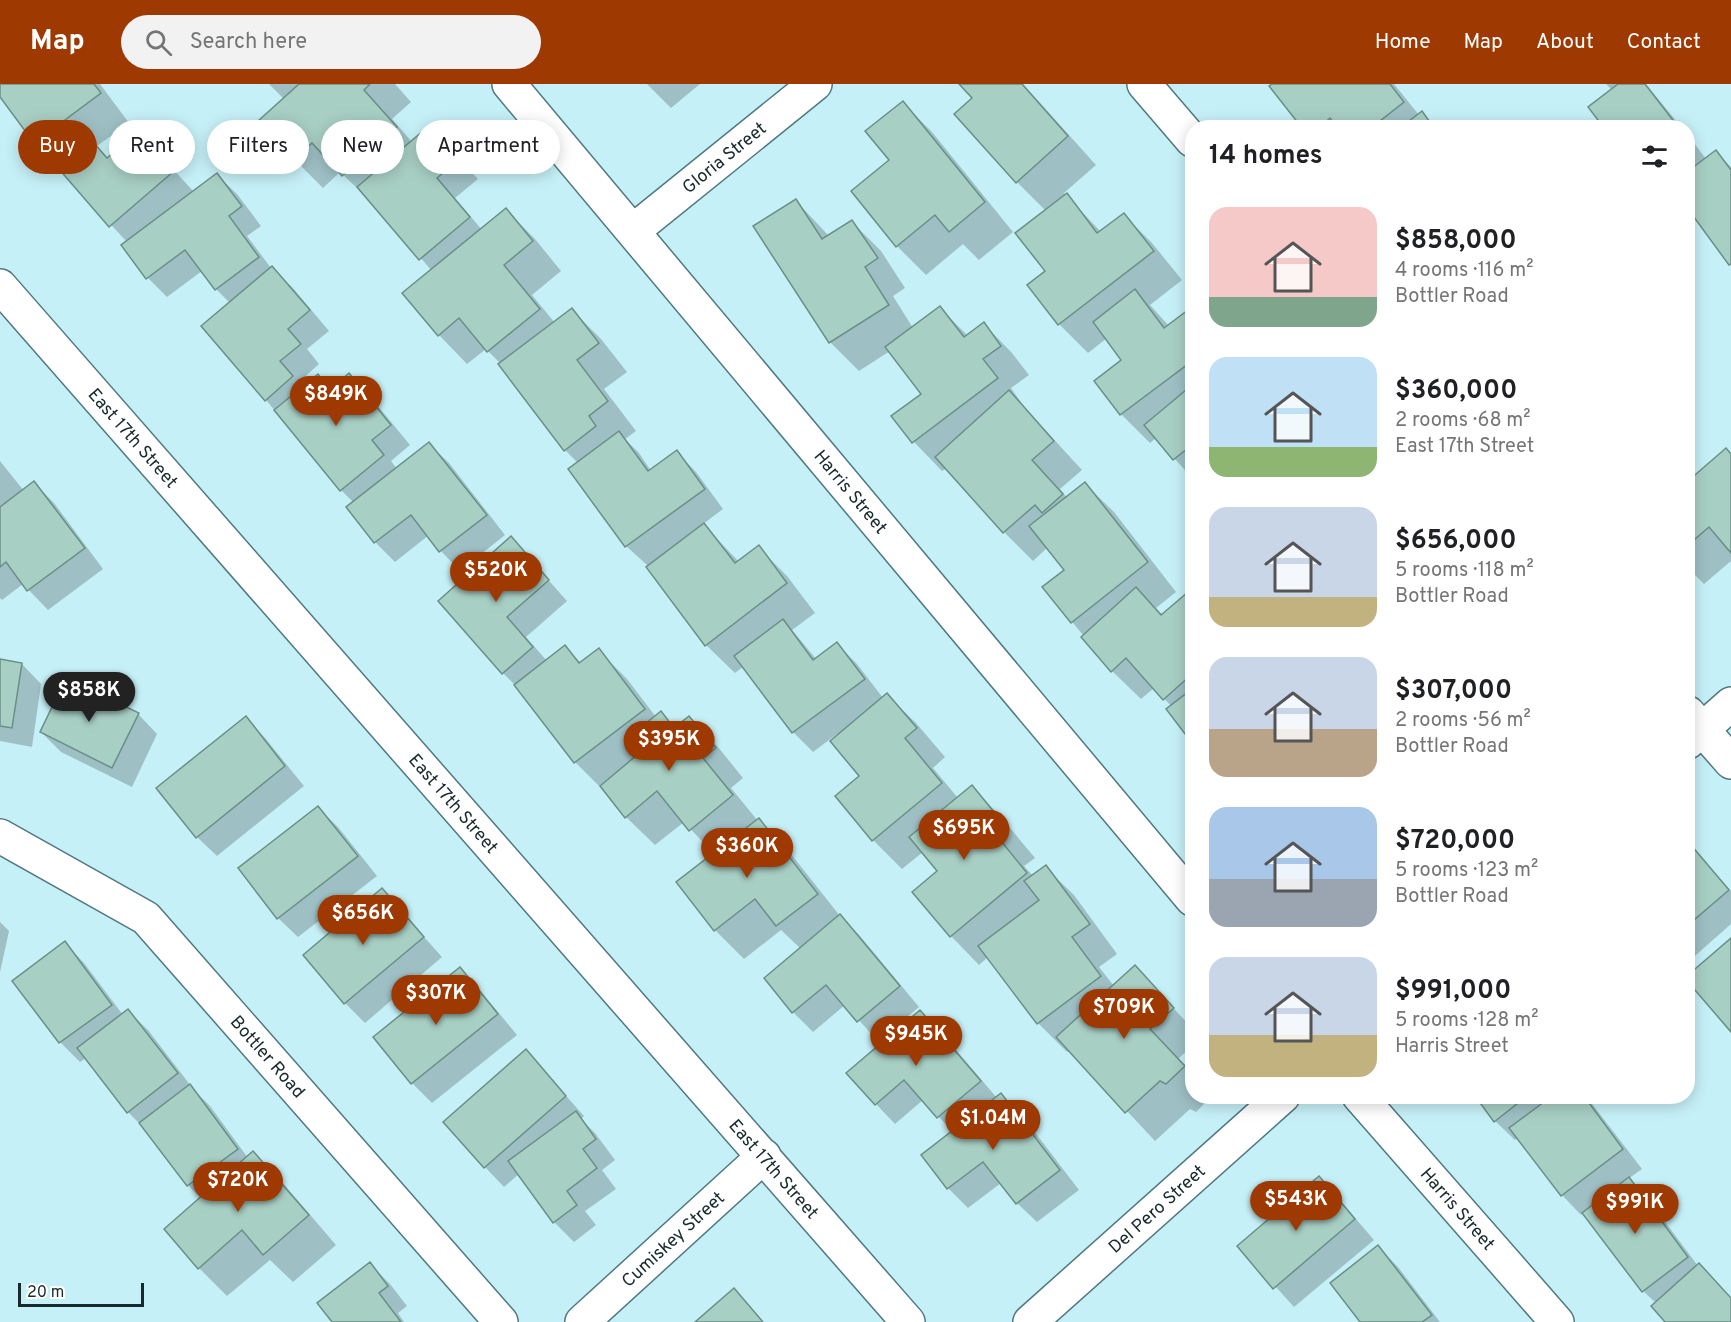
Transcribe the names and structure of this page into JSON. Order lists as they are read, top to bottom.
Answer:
{
  "streets": {
    "street": [
      "Gloria Street",
      "East 17th Street",
      "Harris Street",
      "Bottler Road",
      "Del Pero Street",
      "Cumiskey Street"
    ]
  },
  "crossings": [
    ["Gloria Street", "Harris Street"],
    ["East 17th Street", "Cumiskey Street"]
  ],
  "scale_bar": "20 m",
  "page": {
    "header": "Map",
    "search": "Search here",
    "nav": [
      "Home",
      "Map",
      "About",
      "Contact"
    ],
    "chip": [
      "Buy",
      "Rent",
      "Filters",
      "New",
      "Apartment"
    ],
    "heading": "14 homes",
    "list": [
      {
        "name": "$858,000",
        "note": "4 rooms · 116 m² · Bottler Road"
      },
      {
        "name": "$360,000",
        "note": "2 rooms · 68 m² · East 17th Street"
      },
      {
        "name": "$656,000",
        "note": "5 rooms · 118 m² · Bottler Road"
      },
      {
        "name": "$307,000",
        "note": "2 rooms · 56 m² · Bottler Road"
      },
      {
        "name": "$720,000",
        "note": "5 rooms · 123 m² · Bottler Road"
      },
      {
        "name": "$991,000",
        "note": "5 rooms · 128 m² · Harris Street"
      }
    ],
    "price": [
      "$849K",
      "$520K",
      "$858K",
      "$395K",
      "$695K",
      "$360K",
      "$656K",
      "$307K",
      "$709K",
      "$945K",
      "$1.04M",
      "$720K",
      "$543K",
      "$991K"
    ],
    "scale": "20 m"
  }
}
